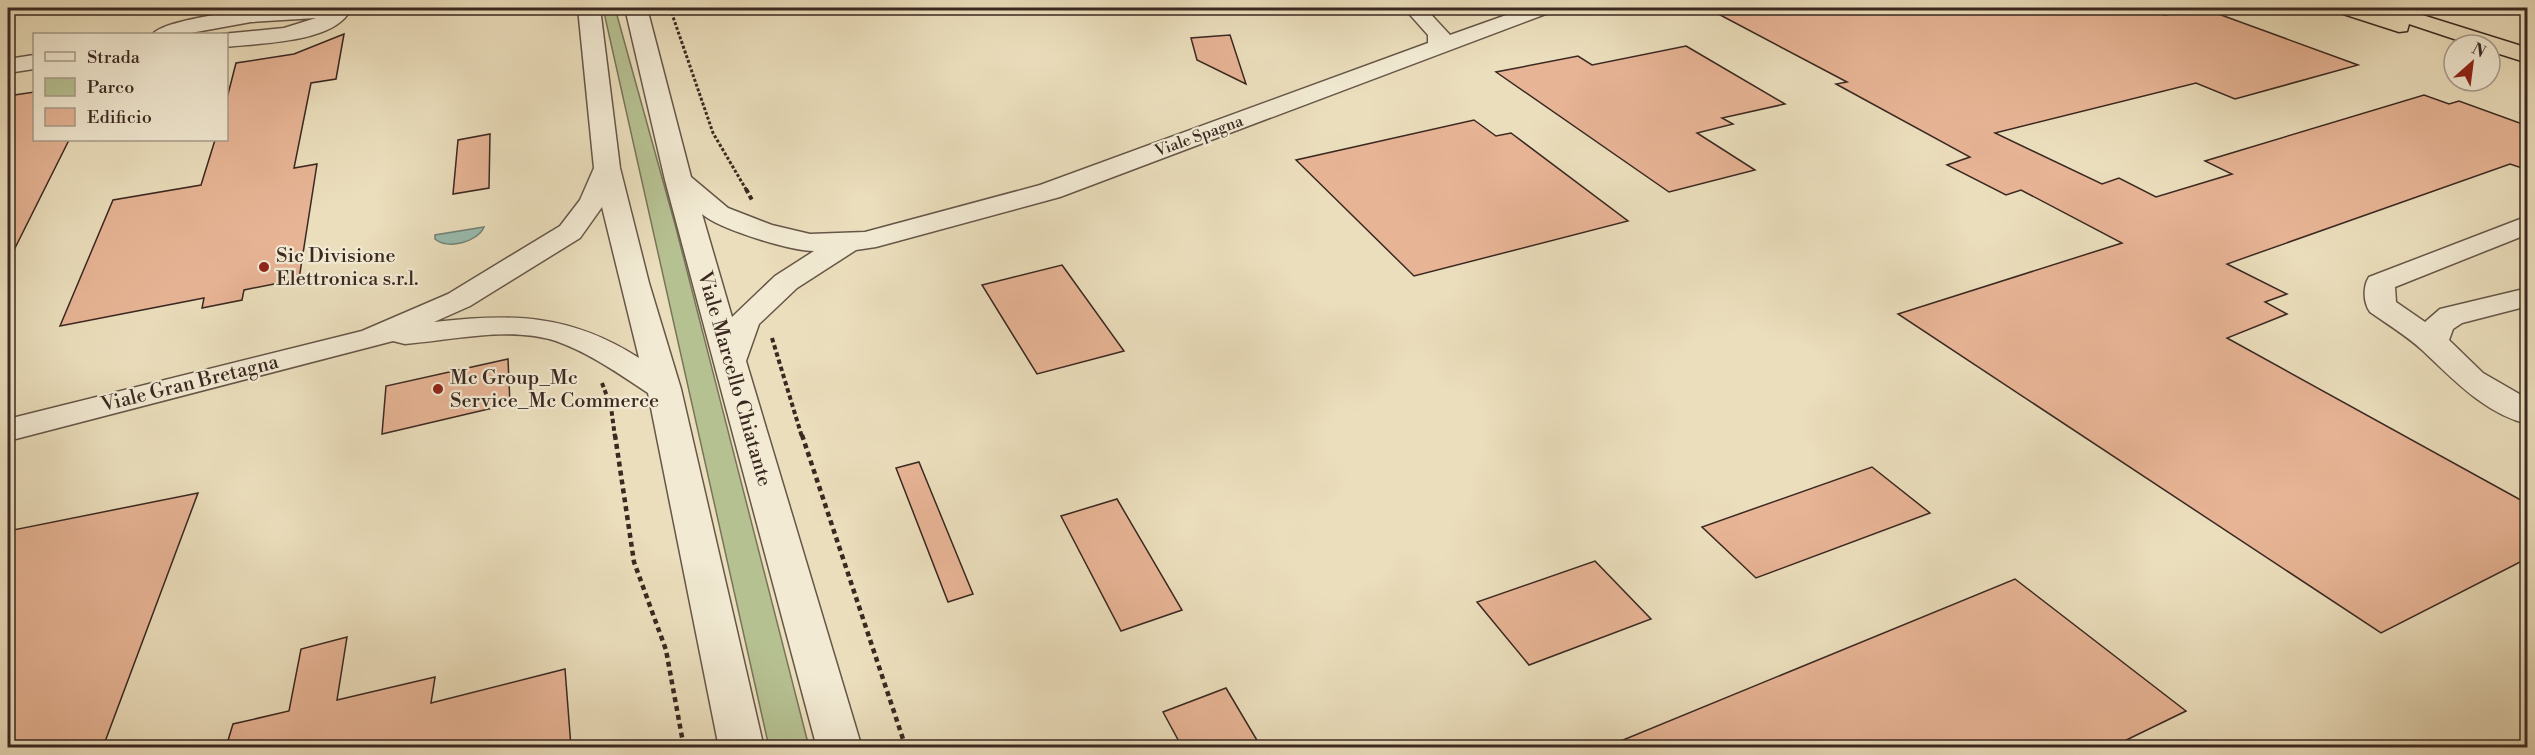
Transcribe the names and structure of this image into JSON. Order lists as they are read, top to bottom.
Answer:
{
  "streets": {
    "street": ["Viale Spagna", "Viale Marcello Chiatante", "Viale Gran Bretagna"]
  },
  "crossings": [
    ["Viale Spagna", "Viale Marcello Chiatante"]
  ],
  "places": ["Sic Divisione Elettronica s.r.l.", "Mc Group_Mc Service_Mc Commerce"],
  "legend": ["Strada", "Parco", "Edificio"],
  "north": "top right"
}
